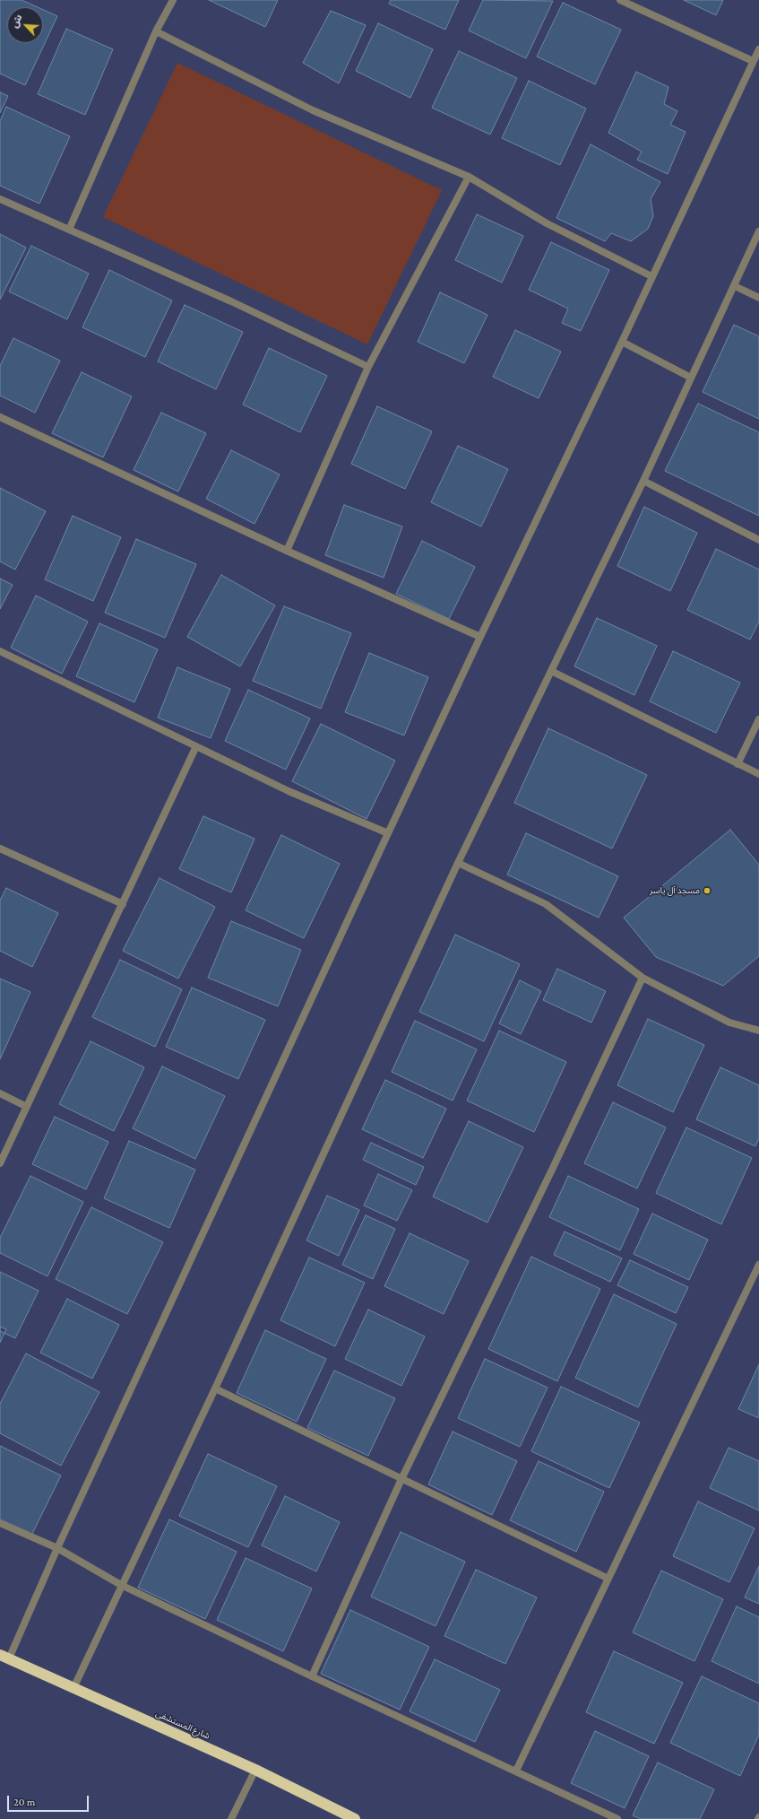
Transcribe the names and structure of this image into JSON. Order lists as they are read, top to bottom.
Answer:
{
  "streets": {
    "highway": ["شارع المستشفى"]
  },
  "places": ["مسجد آل ياسر"],
  "scale_bar": "20 m",
  "north": "top left"
}
